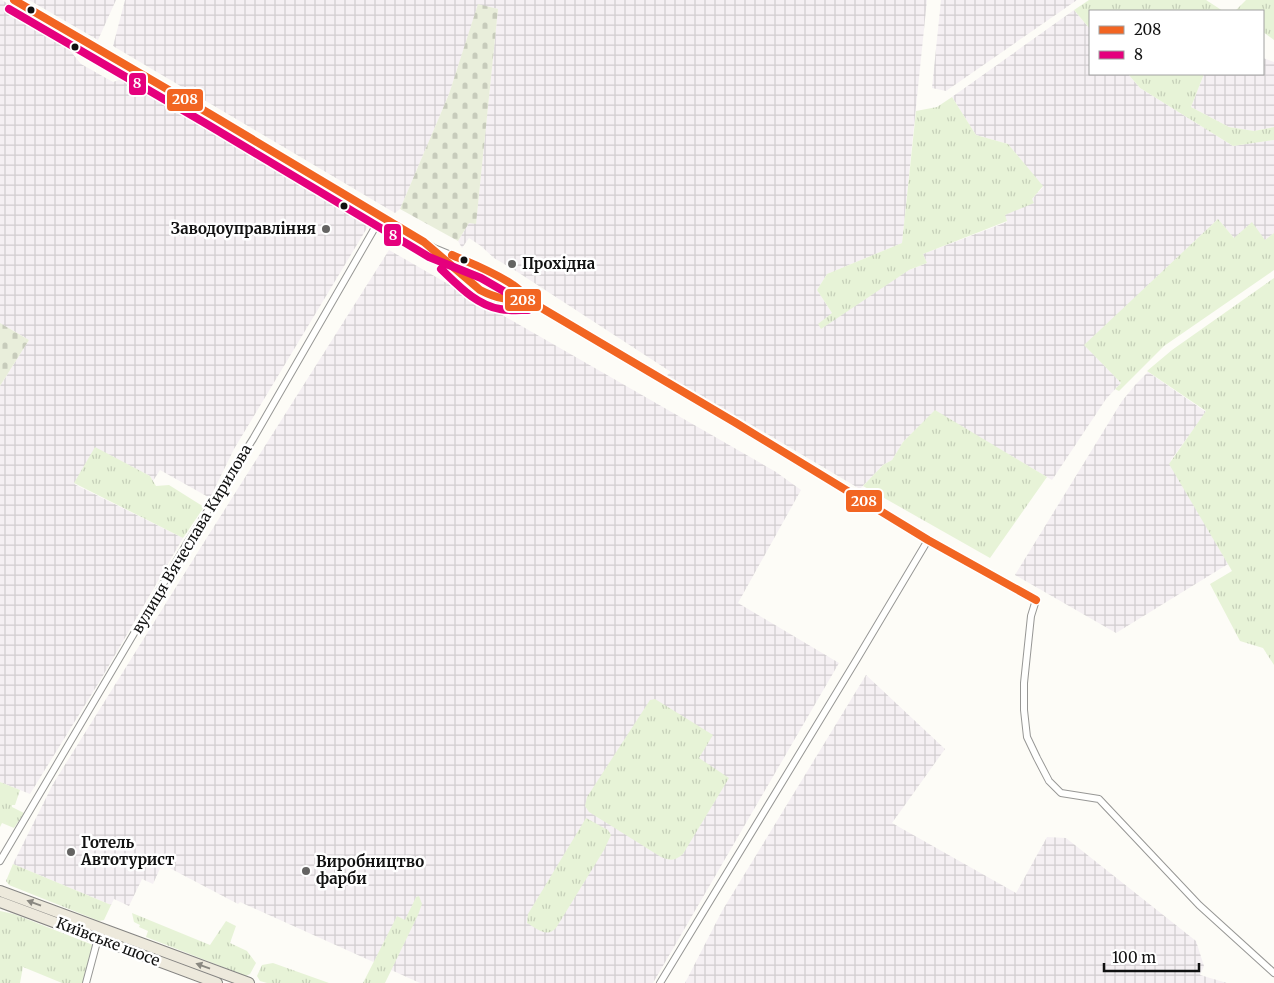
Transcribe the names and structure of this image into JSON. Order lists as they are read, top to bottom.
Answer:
{
  "streets": {
    "main road": ["Київське шосе"],
    "street": ["вулиця Вʼячеслава Кирилова"]
  },
  "places": [
    "Заводоуправління",
    "Прохідна",
    "Готель Автотурист",
    "Виробництво фарби"
  ],
  "lines": ["transit line 208", "transit line 8"],
  "legend": ["208", "8"],
  "scale_bar": "100 m"
}
